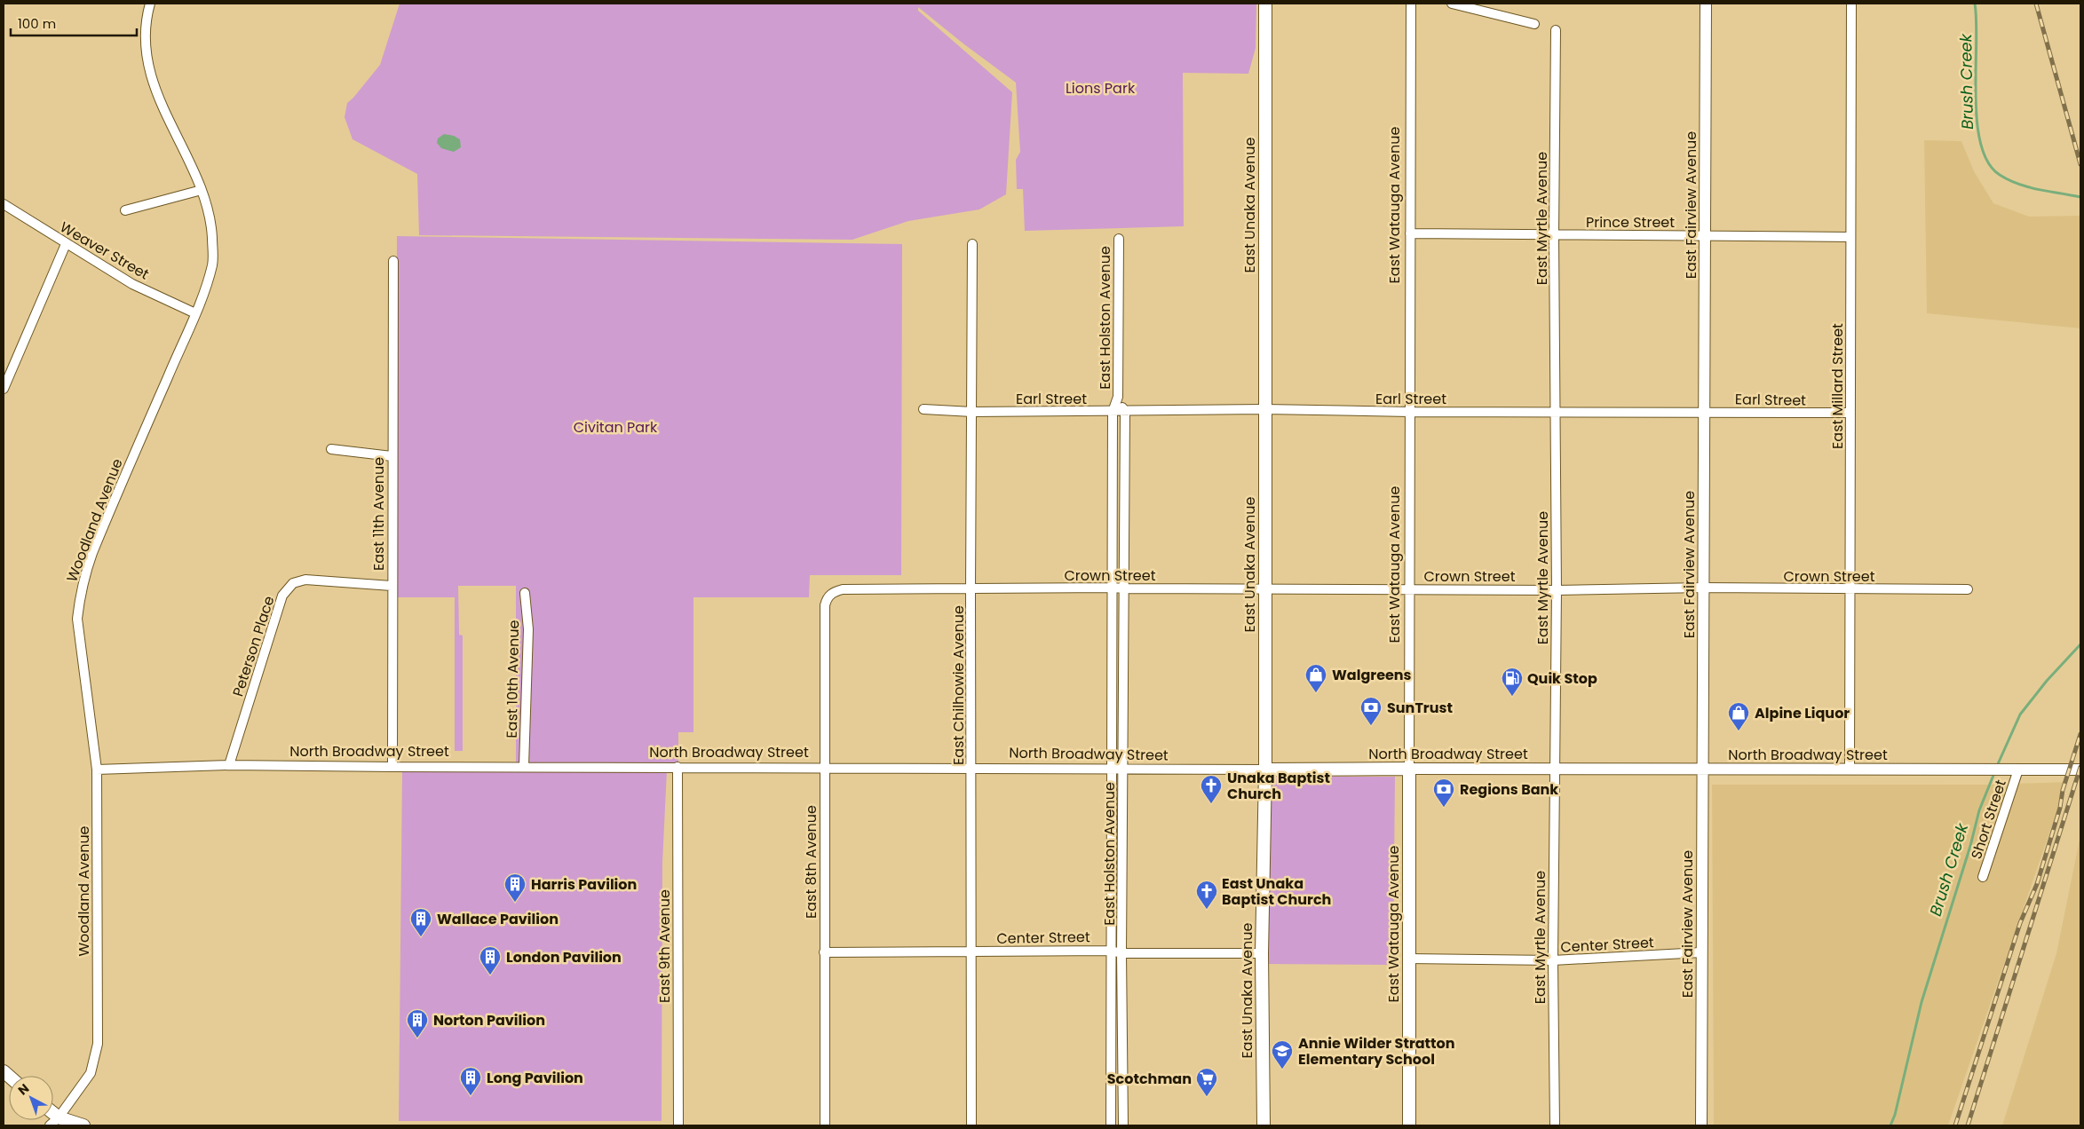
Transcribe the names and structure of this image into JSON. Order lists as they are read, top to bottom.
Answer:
{
  "streets": {
    "main road": ["East Unaka Avenue", "East Watauga Avenue", "North Broadway Street"],
    "street": [
      "East Fairview Avenue",
      "East Myrtle Avenue",
      "Prince Street",
      "Weaver Street",
      "East Holston Avenue",
      "East Millard Street",
      "Earl Street",
      "East 11th Avenue",
      "Woodland Avenue",
      "Crown Street",
      "Peterson Place",
      "East 10th Avenue",
      "East Chilhowie Avenue",
      "Short Street",
      "East 8th Avenue",
      "Center Street",
      "East 9th Avenue"
    ]
  },
  "crossings": [
    ["East Unaka Avenue", "Earl Street"],
    ["East Unaka Avenue", "Crown Street"],
    ["East Unaka Avenue", "North Broadway Street"],
    ["East Unaka Avenue", "Center Street"],
    ["East Watauga Avenue", "Prince Street"],
    ["East Watauga Avenue", "Earl Street"],
    ["East Watauga Avenue", "Crown Street"],
    ["East Watauga Avenue", "North Broadway Street"],
    ["East Watauga Avenue", "Center Street"],
    ["East Fairview Avenue", "Prince Street"],
    ["East Fairview Avenue", "Earl Street"],
    ["East Fairview Avenue", "Crown Street"],
    ["East Fairview Avenue", "North Broadway Street"],
    ["East Fairview Avenue", "Center Street"],
    ["East Myrtle Avenue", "Prince Street"],
    ["East Myrtle Avenue", "Earl Street"],
    ["East Myrtle Avenue", "Crown Street"],
    ["East Myrtle Avenue", "North Broadway Street"],
    ["East Myrtle Avenue", "Center Street"],
    ["Prince Street", "East Millard Street"],
    ["Weaver Street", "Woodland Avenue"],
    ["East Holston Avenue", "Earl Street"],
    ["East Holston Avenue", "Crown Street"],
    ["East Holston Avenue", "North Broadway Street"],
    ["East Holston Avenue", "Center Street"],
    ["East Millard Street", "Earl Street"],
    ["East Millard Street", "Crown Street"],
    ["East Millard Street", "North Broadway Street"],
    ["Earl Street", "East Chilhowie Avenue"],
    ["East 11th Avenue", "Peterson Place"],
    ["East 11th Avenue", "North Broadway Street"],
    ["Woodland Avenue", "North Broadway Street"],
    ["Crown Street", "East Chilhowie Avenue"],
    ["Crown Street", "East 8th Avenue"],
    ["Peterson Place", "North Broadway Street"],
    ["East 10th Avenue", "North Broadway Street"],
    ["East Chilhowie Avenue", "North Broadway Street"],
    ["East Chilhowie Avenue", "Center Street"],
    ["North Broadway Street", "Short Street"],
    ["North Broadway Street", "East 8th Avenue"],
    ["North Broadway Street", "East 9th Avenue"],
    ["East 8th Avenue", "Center Street"]
  ],
  "water": ["Brush Creek"],
  "parks": ["Lions Park", "Civitan Park"],
  "places": {
    "shop": ["Walgreens", "Alpine Liquor"],
    "fuel station": ["Quik Stop"],
    "bank": ["SunTrust", "Regions Bank"],
    "church": ["Unaka Baptist Church", "East Unaka Baptist Church"],
    "building": [
      "Harris Pavilion",
      "Wallace Pavilion",
      "London Pavilion",
      "Norton Pavilion",
      "Long Pavilion"
    ],
    "school or university": ["Annie Wilder Stratton Elementary School"],
    "supermarket": ["Scotchman"]
  },
  "scale_bar": "100 m",
  "north": "top left"
}
